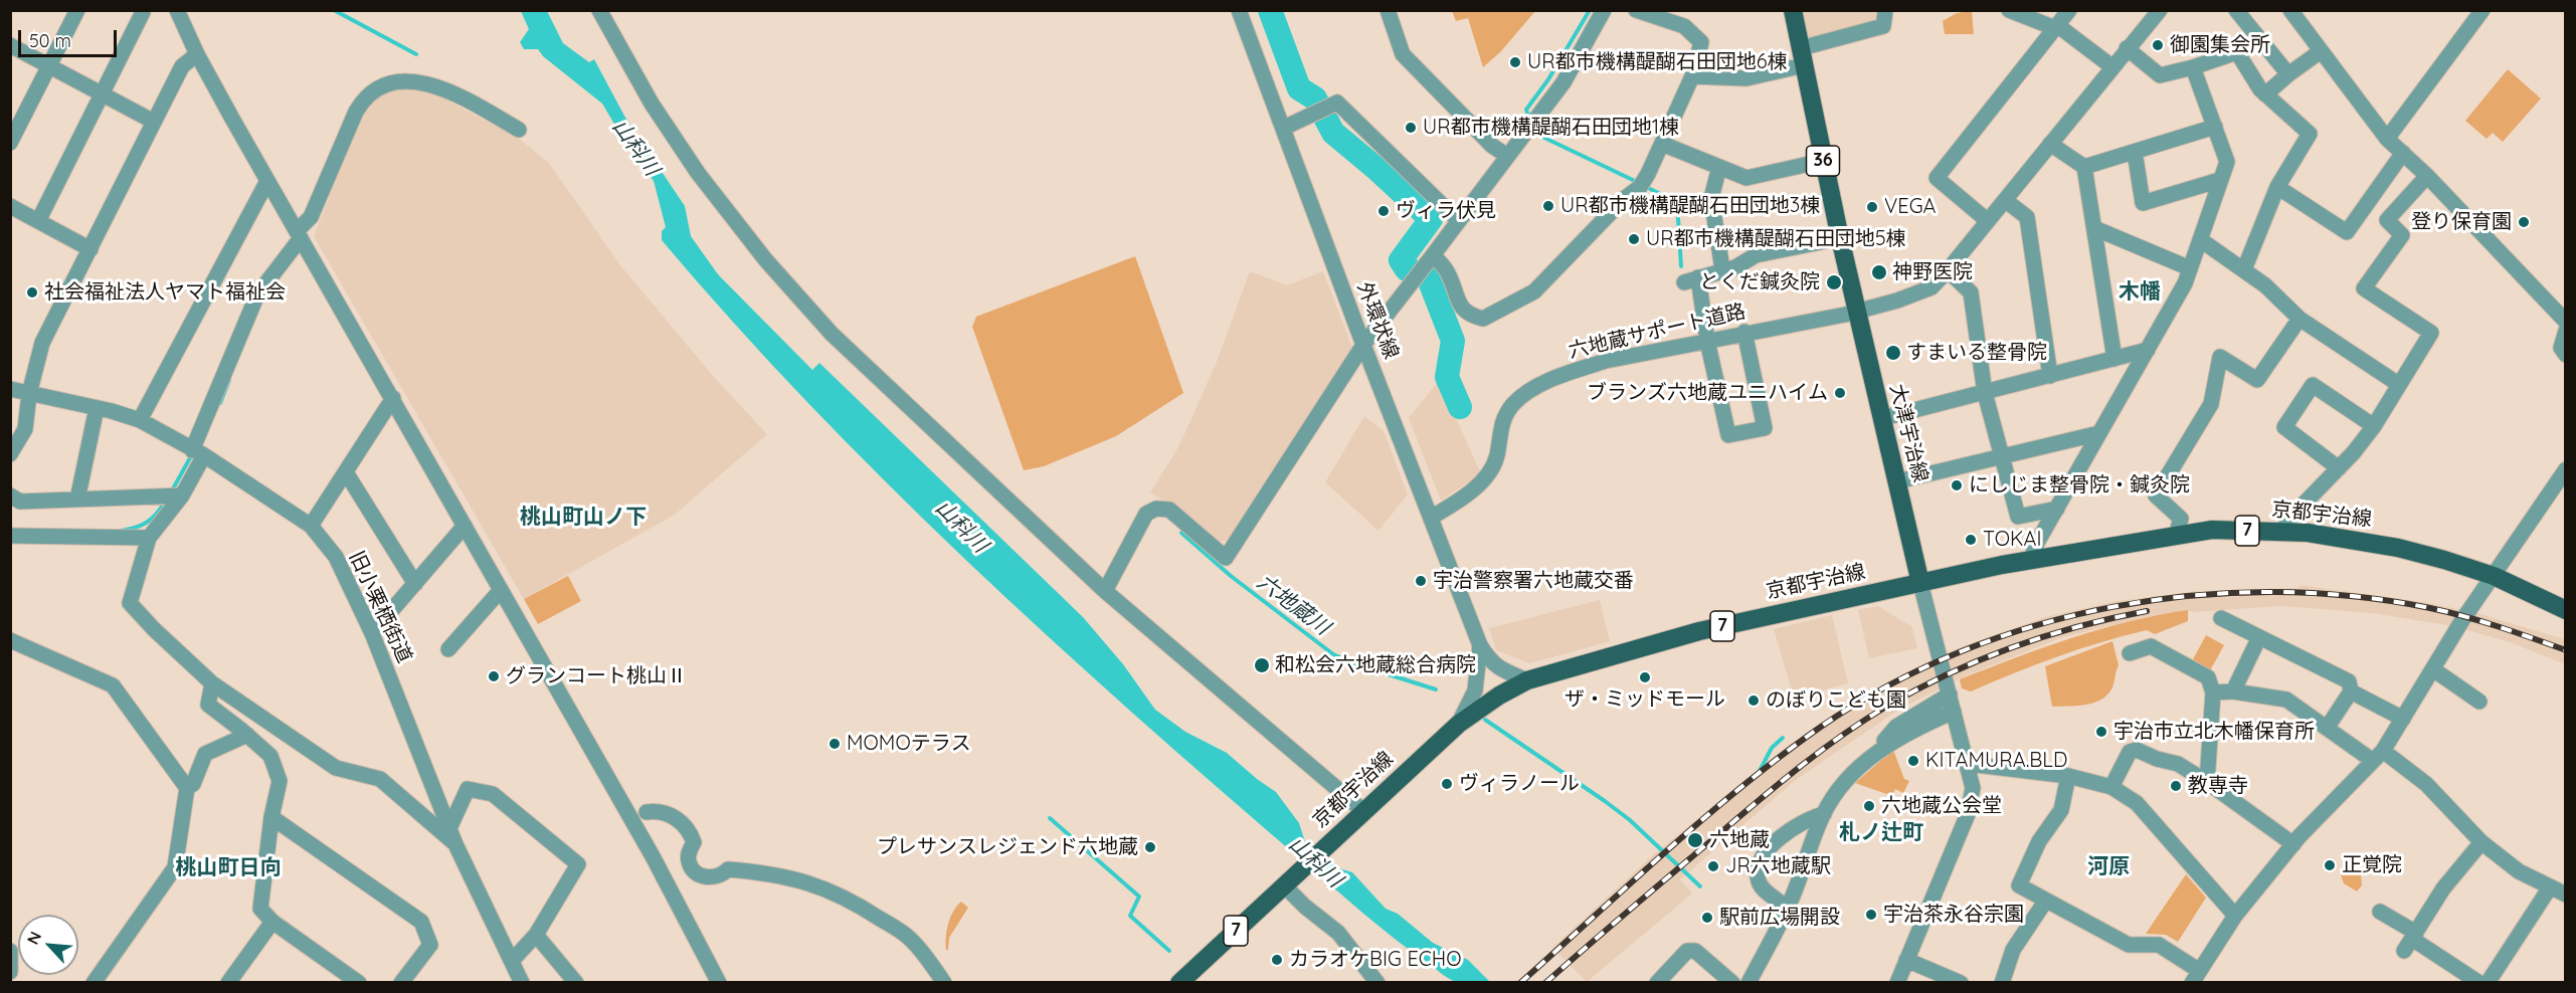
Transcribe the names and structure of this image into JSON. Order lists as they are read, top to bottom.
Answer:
{
  "streets": {
    "main road": [
      "36",
      "大津宇治線",
      "京都宇治線",
      "7"
    ],
    "street": ["外環状線", "六地蔵サポート道路", "旧小栗栖街道"]
  },
  "crossings": [
    ["外環状線", "六地蔵サポート道路"],
    ["外環状線", "京都宇治線"],
    ["六地蔵サポート道路", "大津宇治線"],
    ["大津宇治線", "京都宇治線"]
  ],
  "districts": [
    "木幡",
    "桃山町山ノ下",
    "札ノ辻町",
    "河原",
    "桃山町日向"
  ],
  "water": ["山科川", "六地蔵川"],
  "places": [
    "御園集会所",
    "UR都市機構醍醐石田団地6棟",
    "UR都市機構醍醐石田団地1棟",
    "UR都市機構醍醐石田団地3棟",
    "VEGA",
    "ヴィラ伏見",
    "登り保育園",
    "UR都市機構醍醐石田団地5棟",
    "神野医院",
    "とくだ鍼灸院",
    "社会福祉法人ヤマト福祉会",
    "すまいる整骨院",
    "ブランズ六地蔵ユニハイム",
    "にしじま整骨院・鍼灸院",
    "TOKAI",
    "宇治警察署六地蔵交番",
    "和松会六地蔵総合病院",
    "グランコート桃山Ⅱ",
    "ザ・ミッドモール",
    "のぼりこども園",
    "宇治市立北木幡保育所",
    "MOMOテラス",
    "KITAMURA.BLD",
    "ヴィラノール",
    "教専寺",
    "六地蔵公会堂",
    "六地蔵",
    "プレサンスレジェンド六地蔵",
    "正覚院",
    "JR六地蔵駅",
    "宇治茶永谷宗園",
    "駅前広場開設",
    "カラオケBIG ECHO"
  ],
  "scale_bar": "50 m",
  "north": "top left"
}
